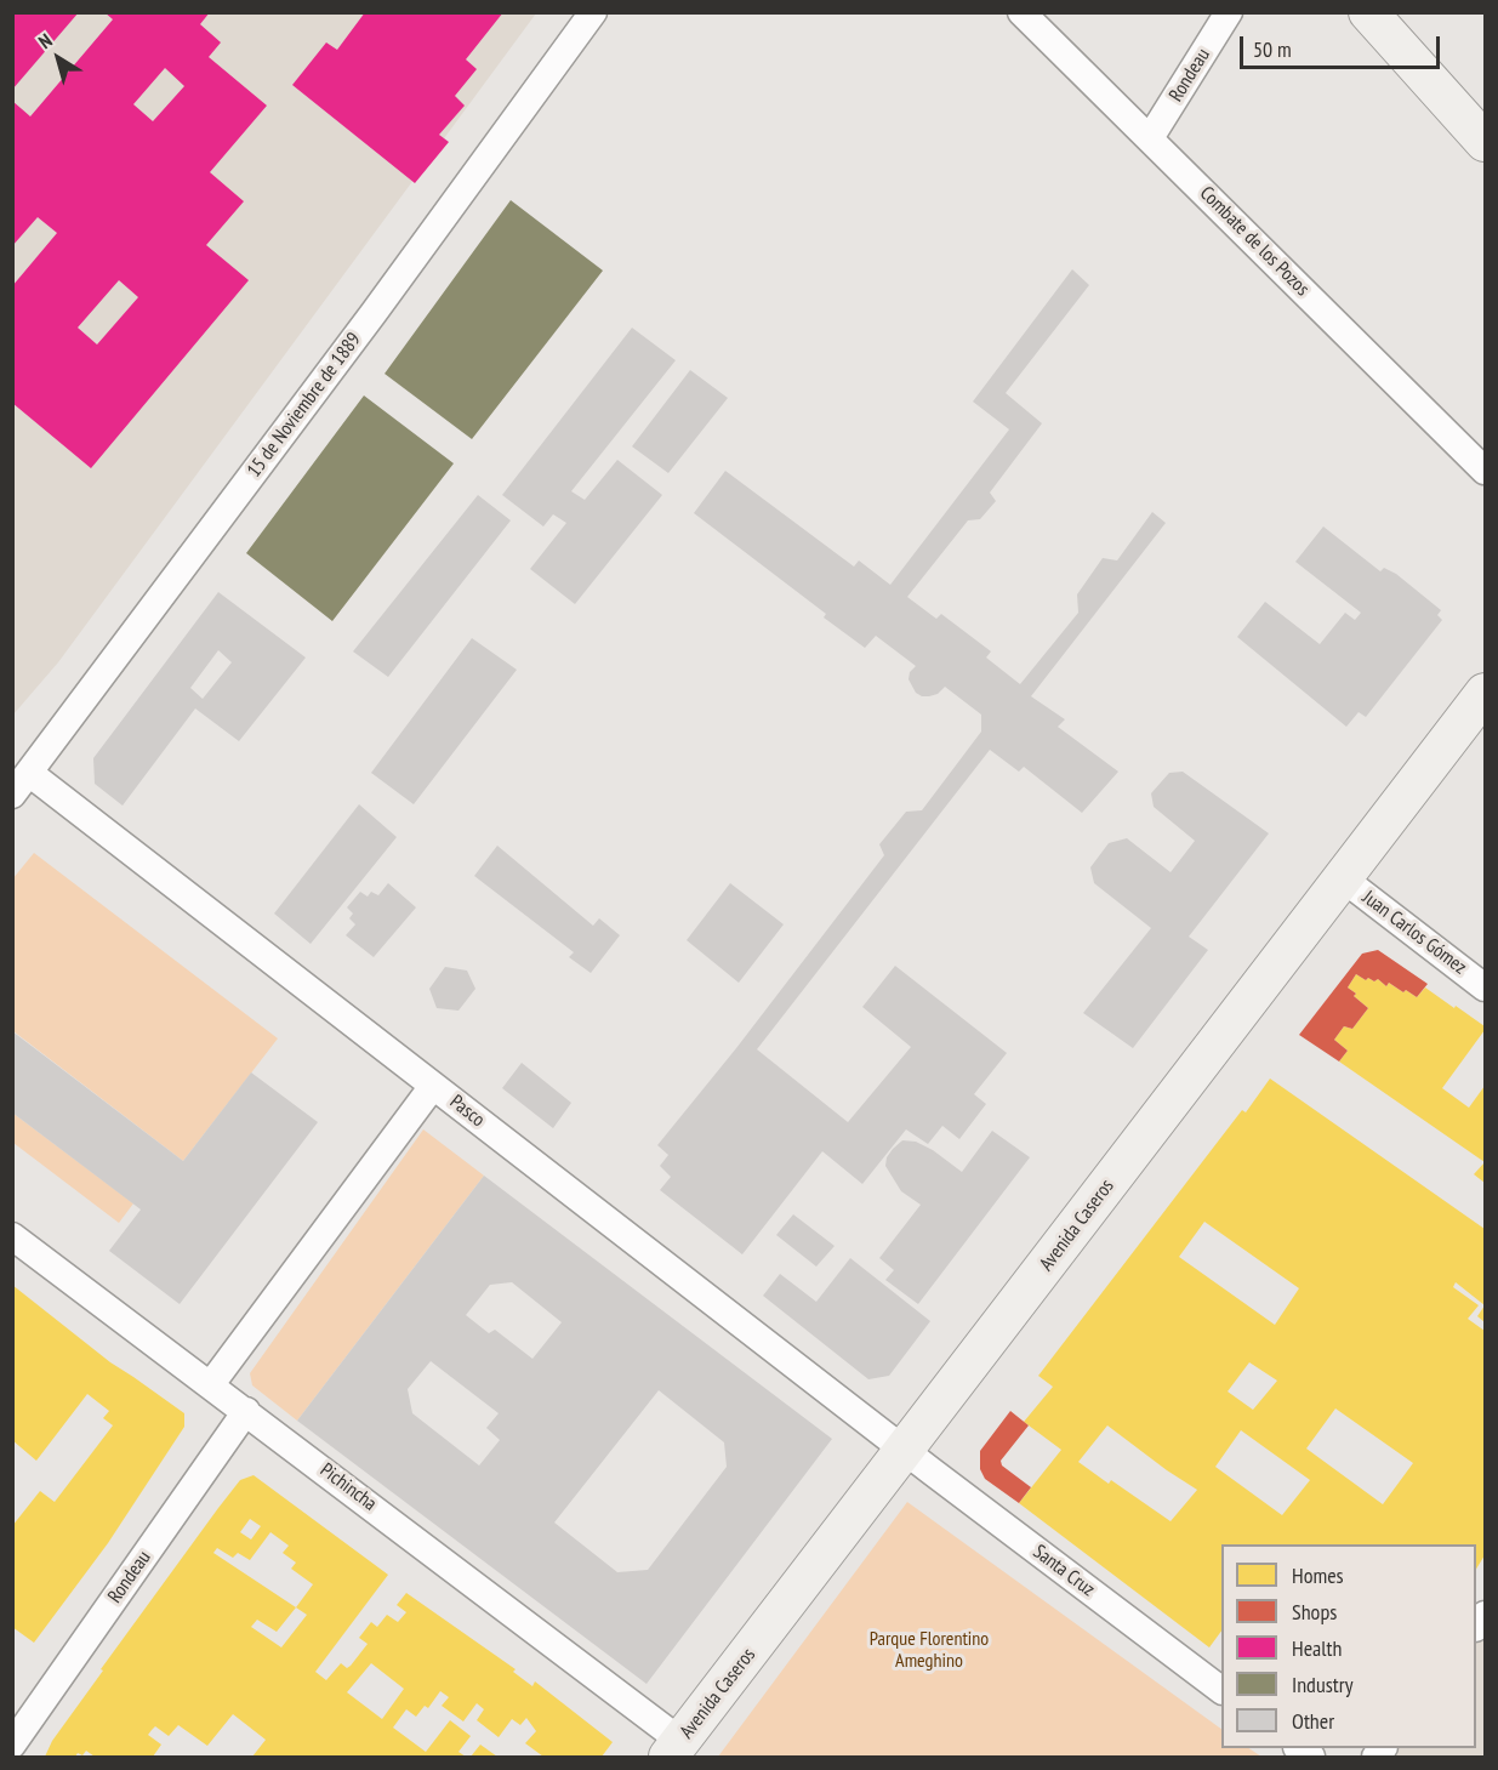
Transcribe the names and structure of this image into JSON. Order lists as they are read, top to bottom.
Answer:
{
  "streets": {
    "main road": ["Avenida Caseros"],
    "street": [
      "Rondeau",
      "Combate de los Pozos",
      "15 de Noviembre de 1889",
      "Juan Carlos Gómez",
      "Pasco",
      "Pichincha",
      "Santa Cruz"
    ]
  },
  "crossings": [
    ["Rondeau", "Combate de los Pozos"],
    ["Rondeau", "Pichincha"],
    ["15 de Noviembre de 1889", "Pasco"],
    ["Juan Carlos Gómez", "Avenida Caseros"],
    ["Pasco", "Avenida Caseros"],
    ["Pasco", "Santa Cruz"],
    ["Avenida Caseros", "Pichincha"],
    ["Avenida Caseros", "Santa Cruz"]
  ],
  "parks": ["Parque Florentino Ameghino"],
  "legend": [
    "Homes",
    "Shops",
    "Health",
    "Industry",
    "Other"
  ],
  "scale_bar": "50 m",
  "north": "top left"
}
